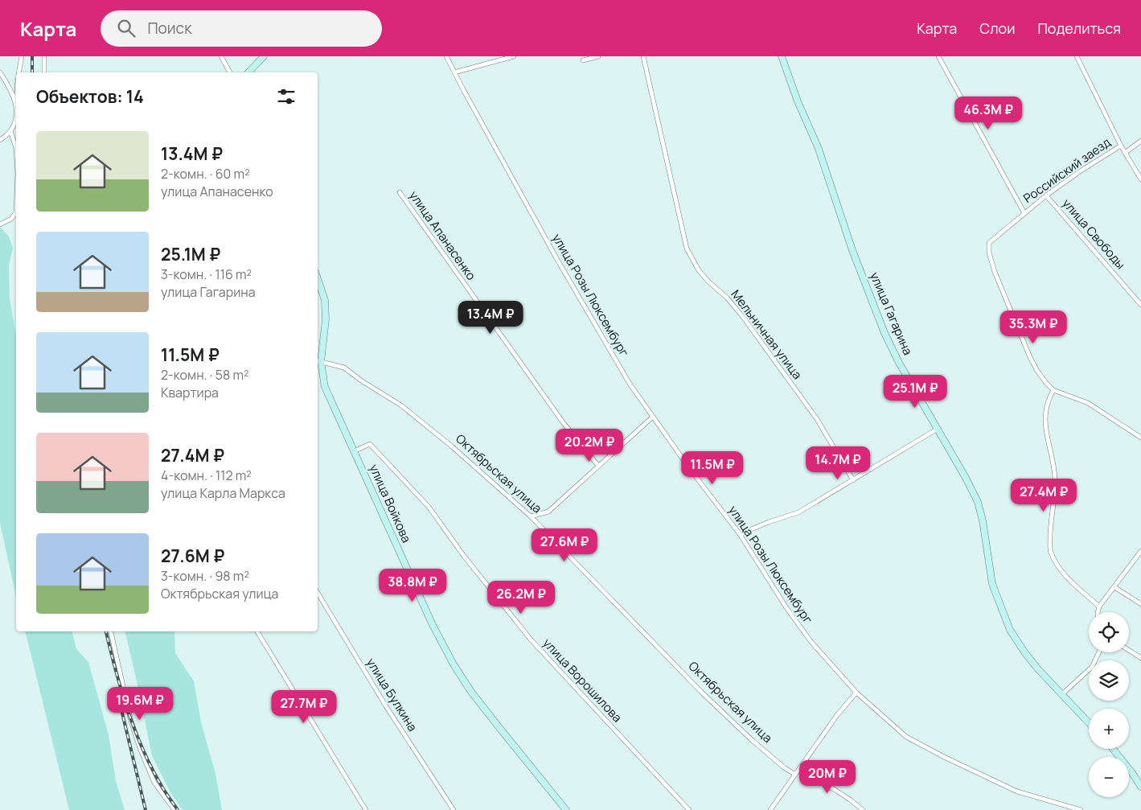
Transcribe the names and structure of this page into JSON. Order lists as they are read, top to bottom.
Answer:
{
  "streets": {
    "main road": ["улица Гагарина", "улица Войкова"],
    "street": [
      "Российский заезд",
      "улица Свободы",
      "улица Апанасенко",
      "улица Розы Люксембург",
      "Мельничная улица",
      "Октябрьская улица",
      "улица Ворошилова",
      "улица Булкина"
    ]
  },
  "crossings": [
    ["Российский заезд", "улица Свободы"],
    ["Октябрьская улица", "улица Войкова"],
    ["улица Войкова", "улица Ворошилова"]
  ],
  "page": {
    "header": "Карта",
    "search": "Поиск",
    "nav": ["Карта", "Слои", "Поделиться"],
    "heading": "Объектов: 14",
    "price": [
      "46.3M ₽",
      "13.4M ₽",
      "35.3M ₽",
      "25.1M ₽",
      "20.2M ₽",
      "14.7M ₽",
      "11.5M ₽",
      "27.4M ₽",
      "27.6M ₽",
      "38.8M ₽",
      "26.2M ₽",
      "19.6M ₽",
      "27.7M ₽",
      "20M ₽"
    ],
    "list": [
      {
        "name": "13.4M ₽",
        "note": "2-комн. · 60 m² · улица Апанасенко"
      },
      {
        "name": "25.1M ₽",
        "note": "3-комн. · 116 m² · улица Гагарина"
      },
      {
        "name": "11.5M ₽",
        "note": "2-комн. · 58 m² · Квартира"
      },
      {
        "name": "27.4M ₽",
        "note": "4-комн. · 112 m² · улица Карла Маркса"
      },
      {
        "name": "27.6M ₽",
        "note": "3-комн. · 98 m² · Октябрьская улица"
      }
    ],
    "map_buttons": ["+", "−"]
  }
}
